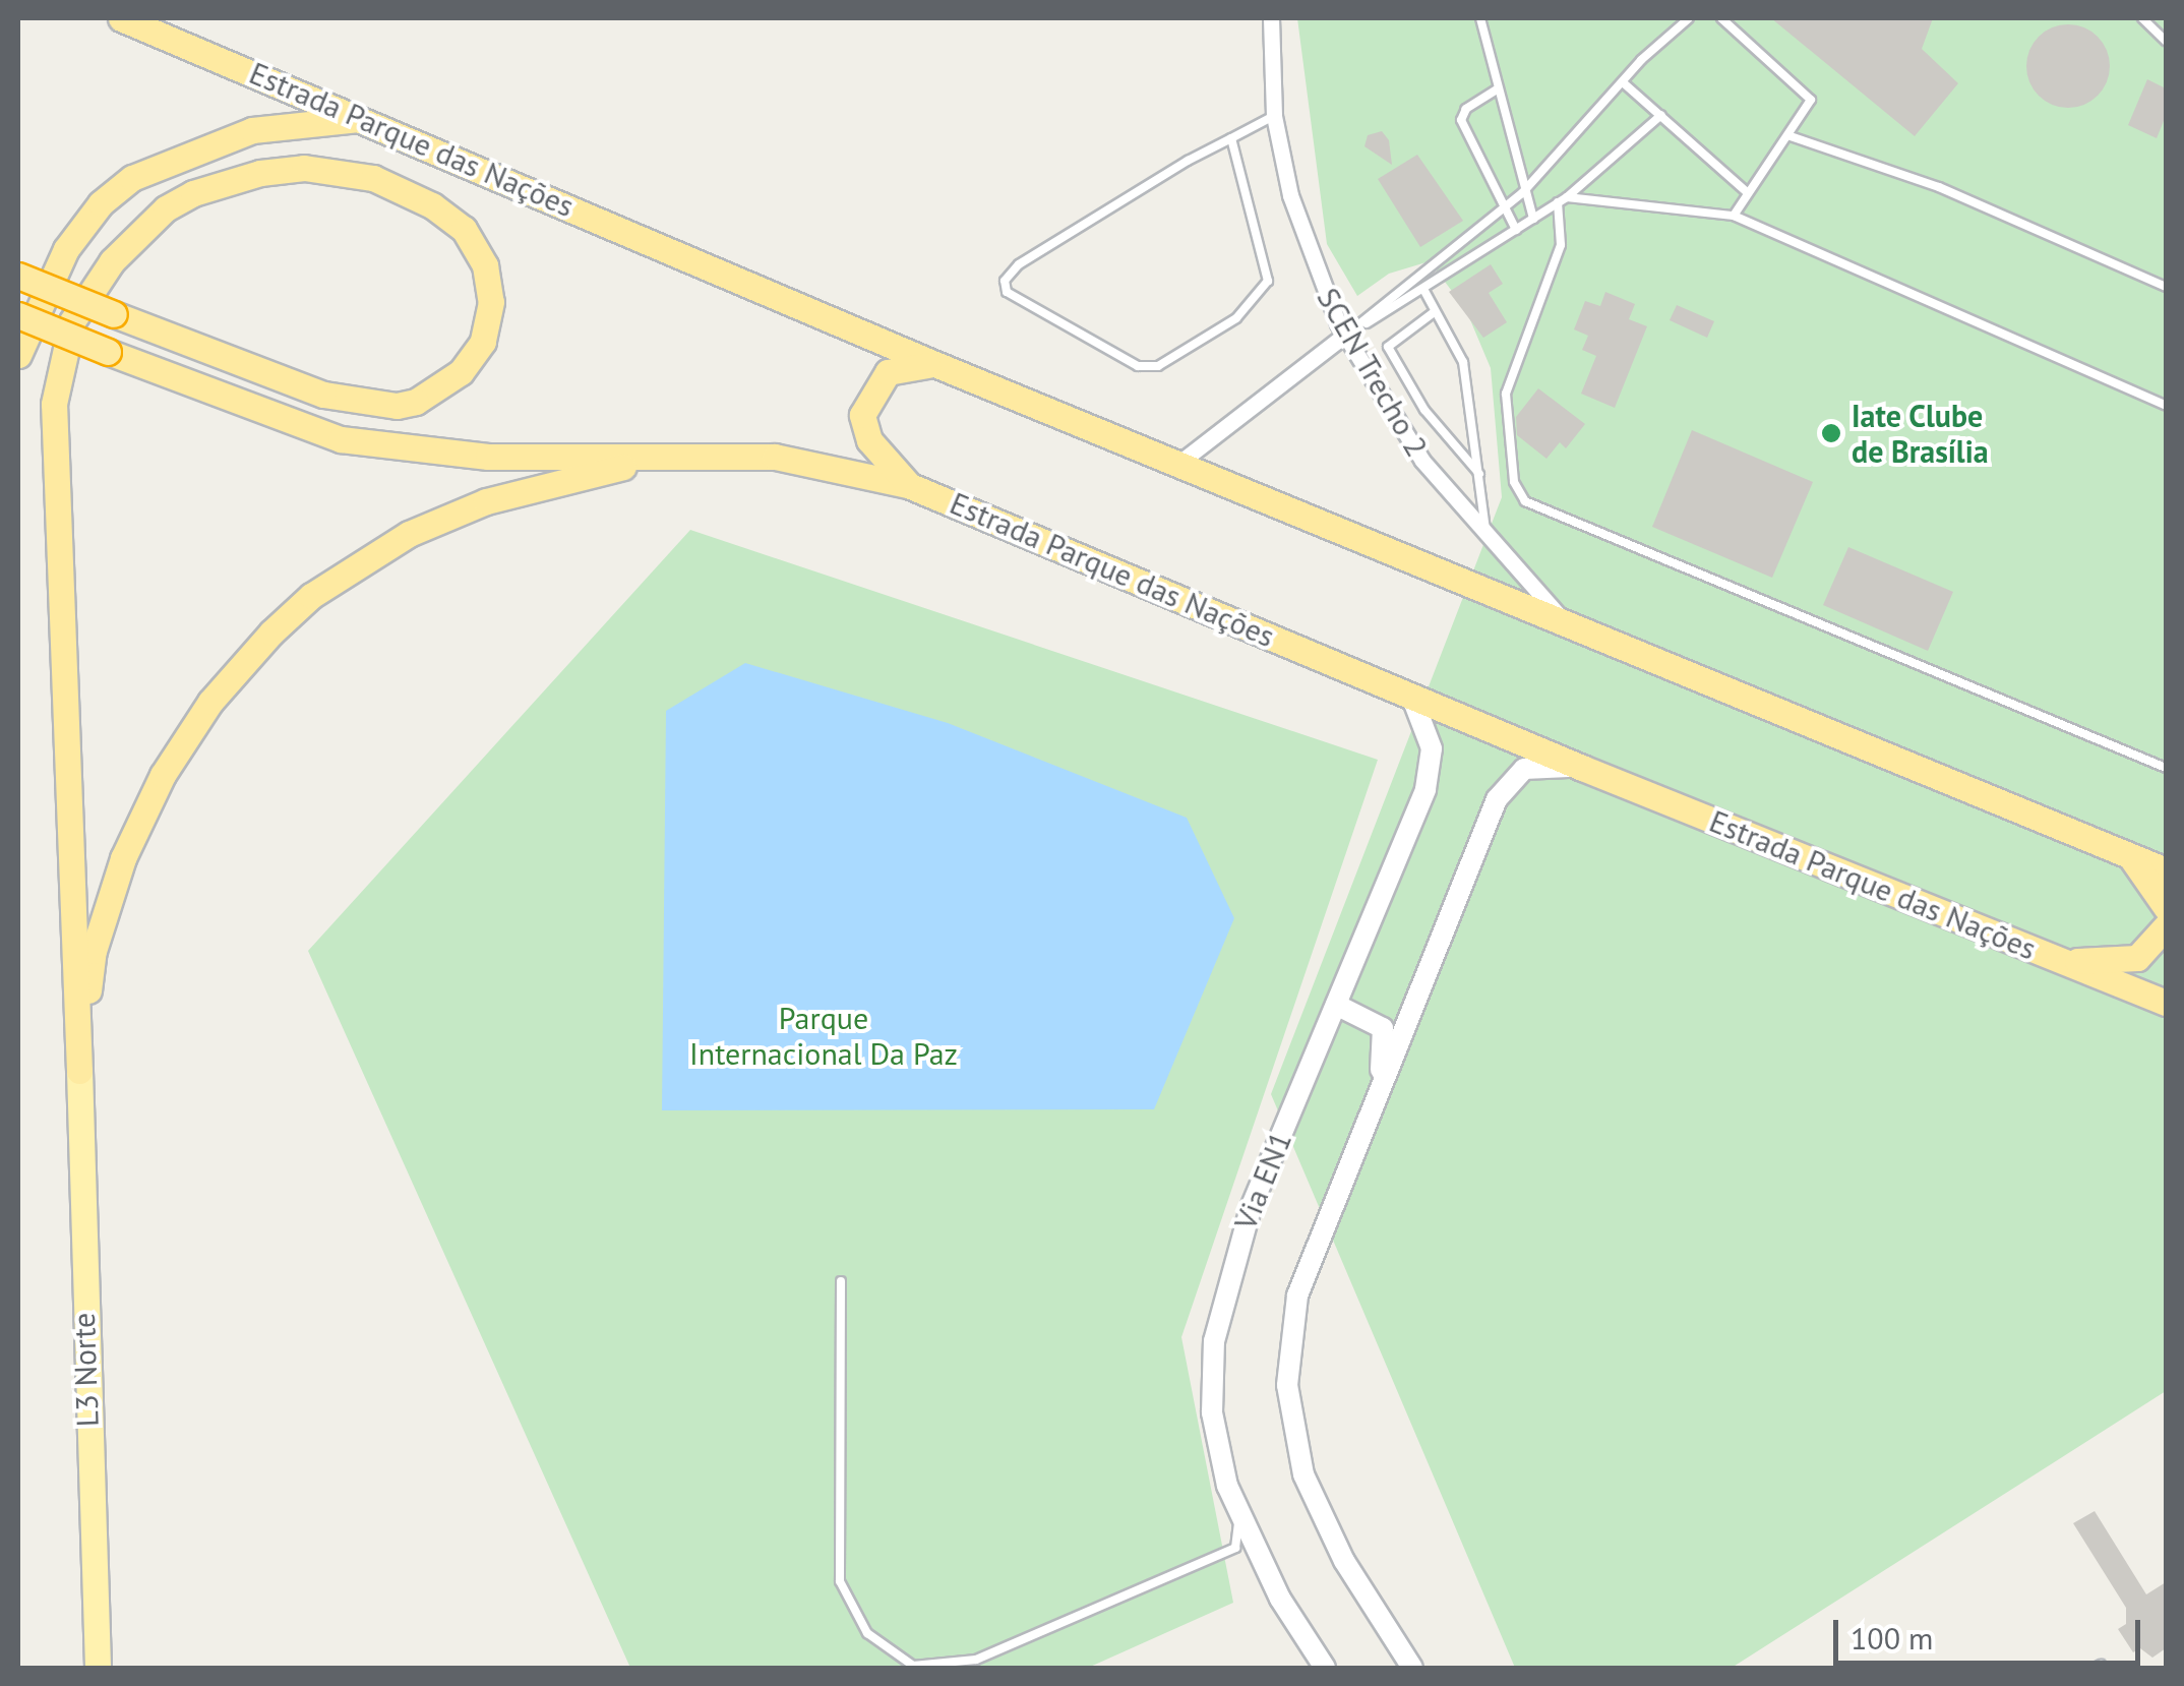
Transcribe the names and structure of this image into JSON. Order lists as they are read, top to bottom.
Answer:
{
  "streets": {
    "highway": ["Estrada Parque das Nações"],
    "main road": ["L3 Norte"],
    "street": ["SCEN Trecho 2", "Via EN1"]
  },
  "crossings": [
    ["Estrada Parque das Nações", "SCEN Trecho 2"],
    ["Estrada Parque das Nações", "Via EN1"]
  ],
  "parks": ["Parque Internacional Da Paz"],
  "places": ["Iate Clube de Brasília"],
  "scale_bar": "100 m"
}
